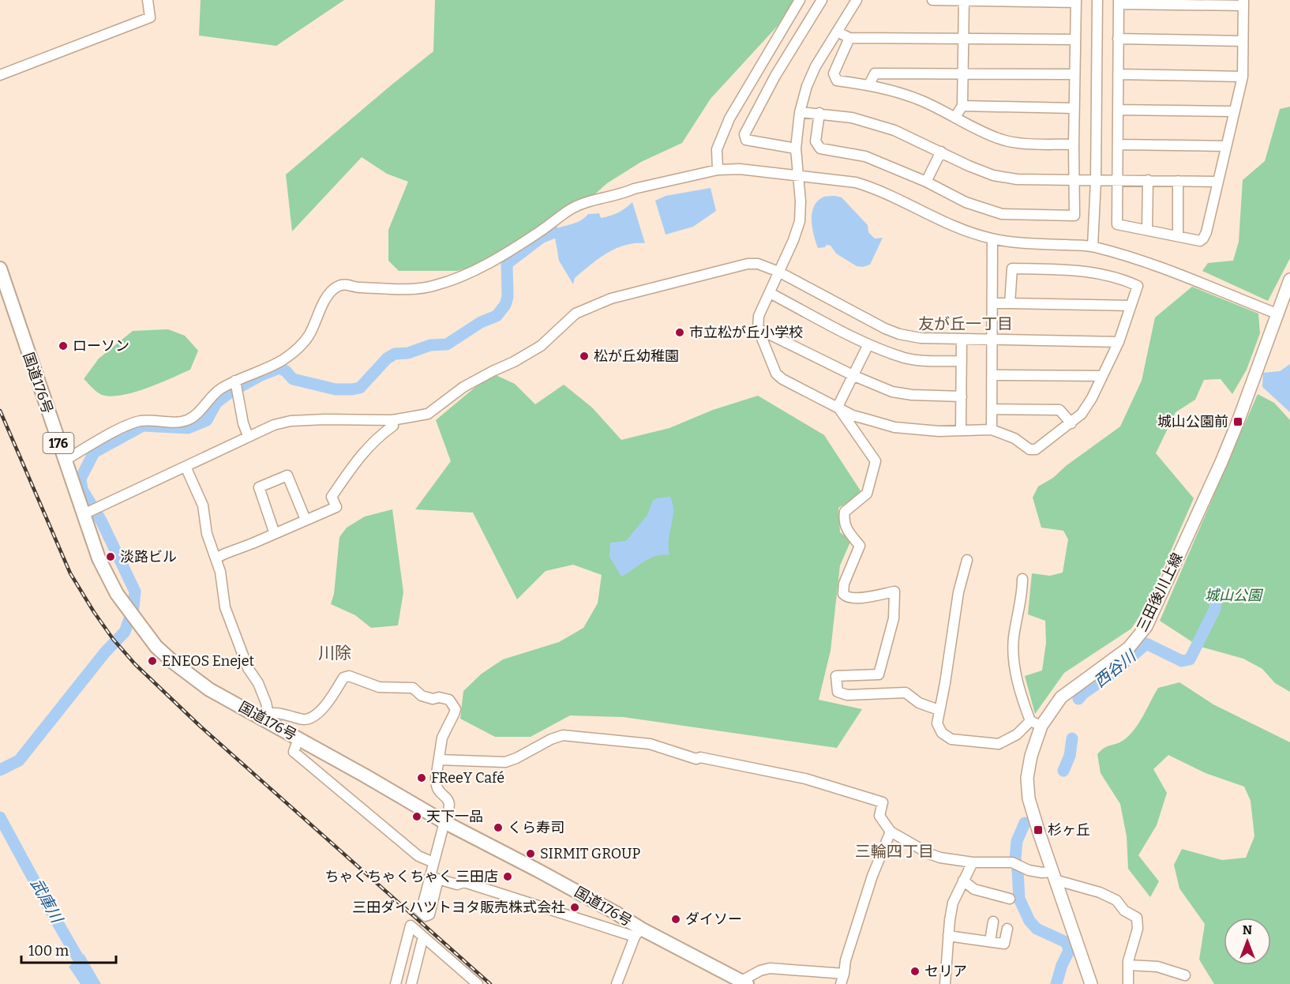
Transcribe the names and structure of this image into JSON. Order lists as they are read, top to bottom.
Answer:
{
  "streets": {
    "highway": ["国道176号", "176"],
    "main road": ["三田後川上線"]
  },
  "districts": ["友が丘一丁目", "川除", "三輪四丁目"],
  "water": ["西谷川", "武庫川"],
  "parks": ["城山公園"],
  "places": {
    "other": [
      "市立松が丘小学校",
      "ローソン",
      "松が丘幼稚園",
      "淡路ビル",
      "ENEOS Enejet",
      "FReeY Café",
      "天下一品",
      "くら寿司",
      "SIRMIT GROUP",
      "ちゃくちゃくちゃく 三田店",
      "三田ダイハツトヨタ販売株式会社",
      "ダイソー",
      "セリア"
    ],
    "transit": ["城山公園前", "杉ヶ丘"]
  },
  "scale_bar": "100 m",
  "north": "top"
}
